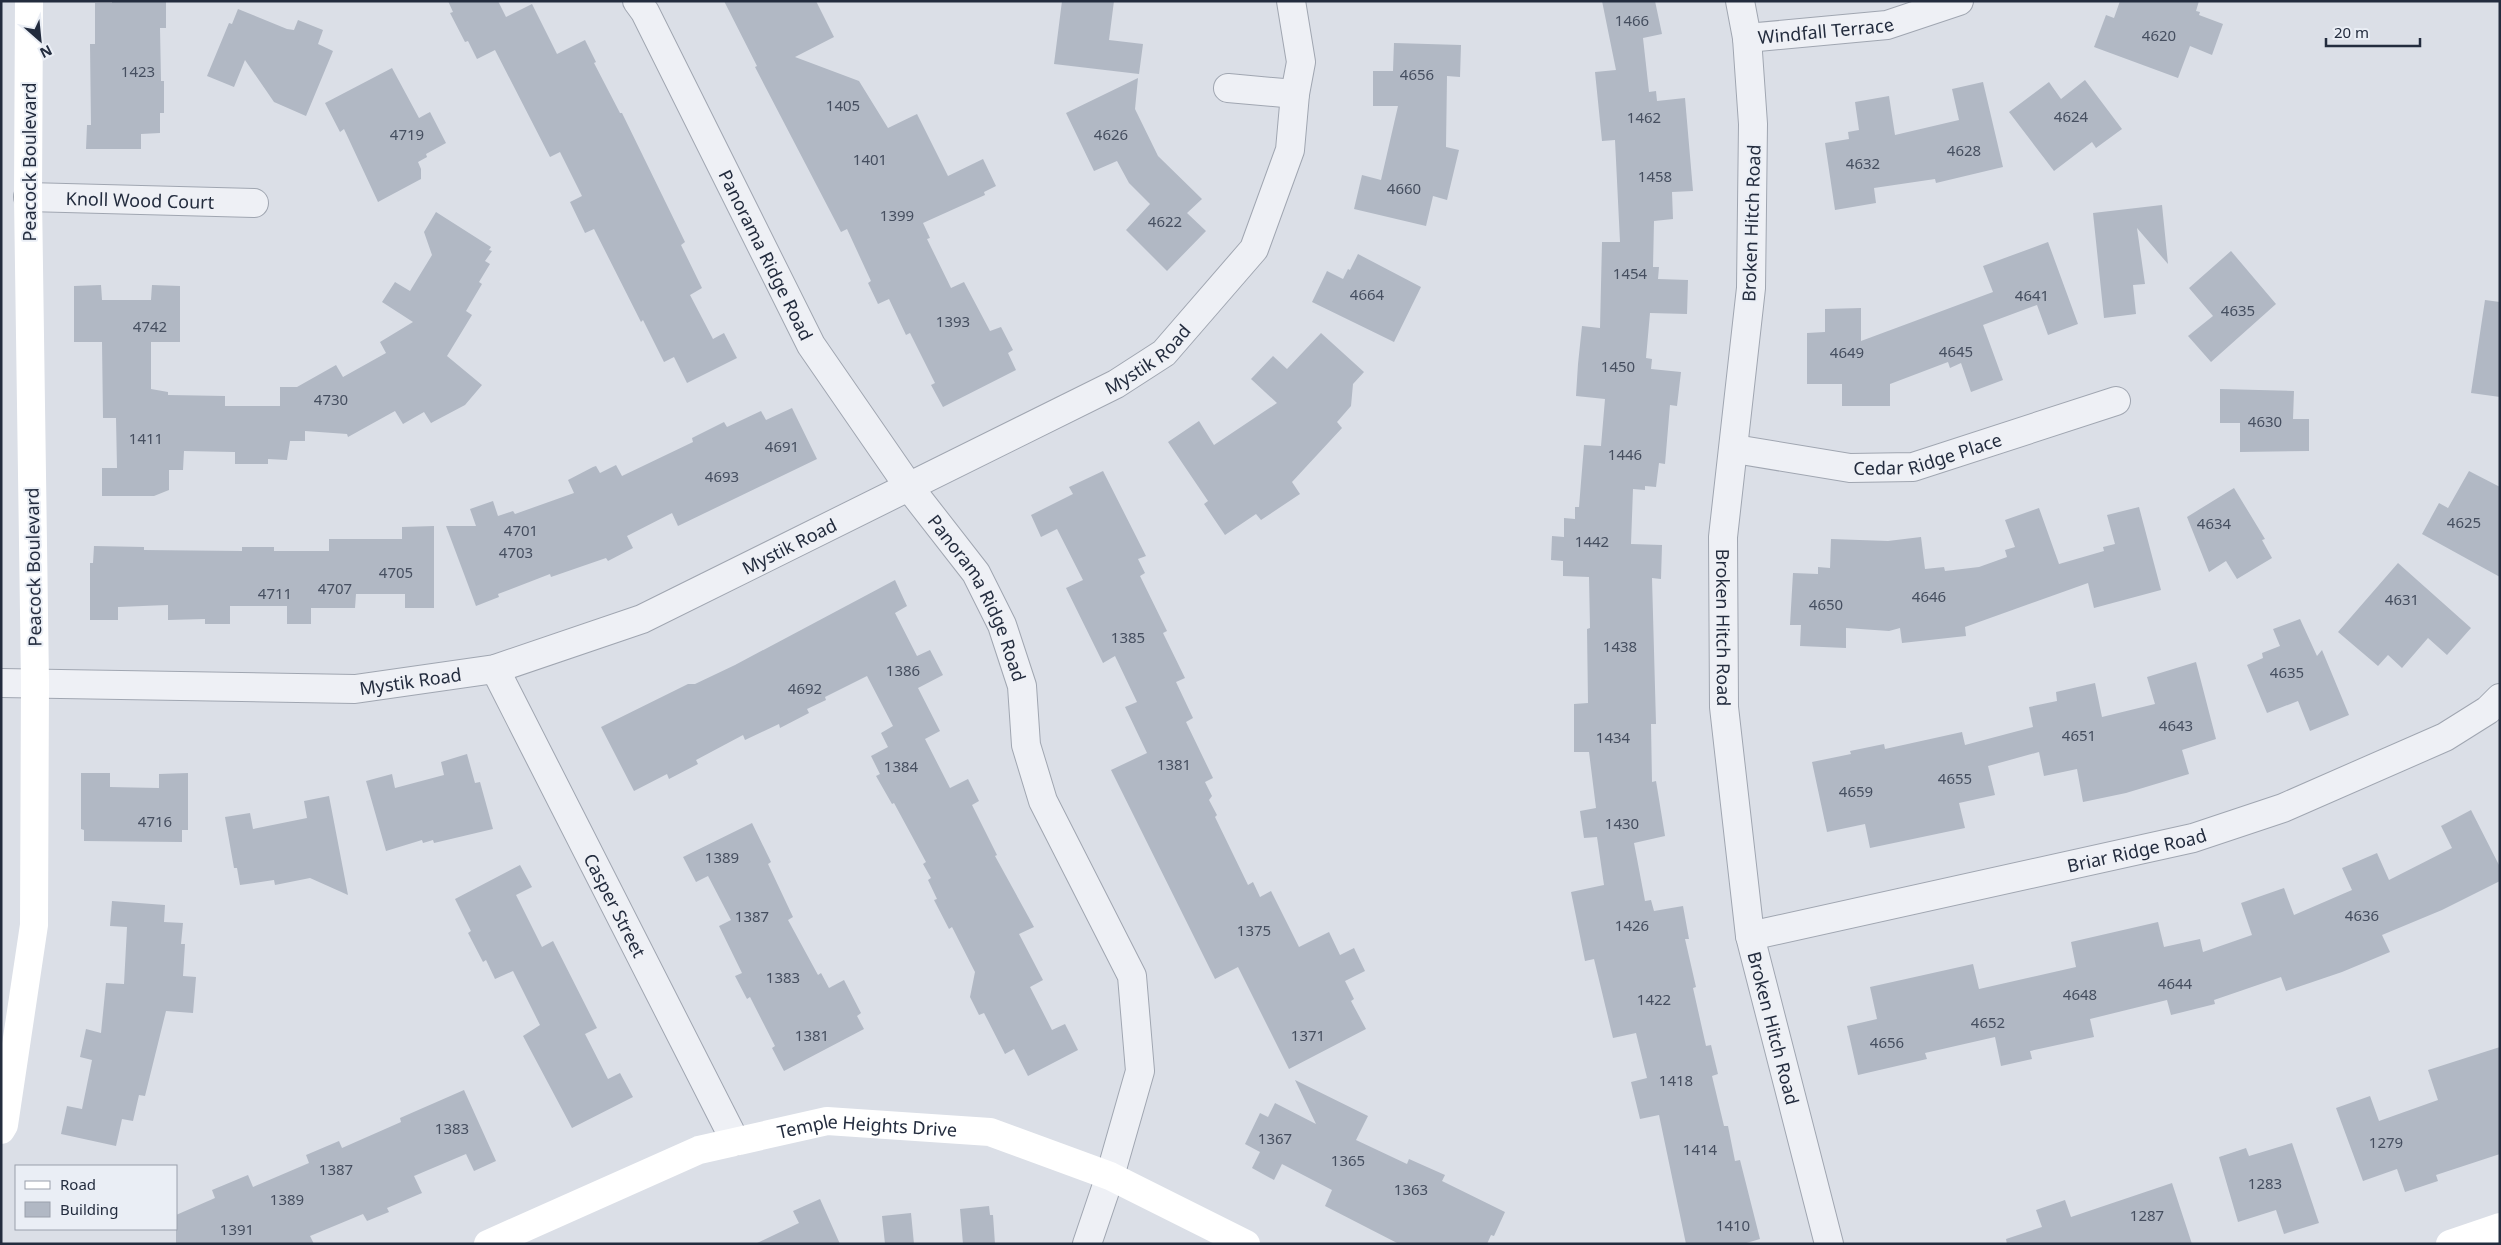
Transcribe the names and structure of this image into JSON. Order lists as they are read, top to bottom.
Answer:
{
  "streets": {
    "street": [
      "Windfall Terrace",
      "Peacock Boulevard",
      "Knoll Wood Court",
      "Broken Hitch Road",
      "Panorama Ridge Road",
      "Mystik Road",
      "Cedar Ridge Place",
      "Briar Ridge Road",
      "Casper Street",
      "Temple Heights Drive"
    ]
  },
  "crossings": [
    ["Windfall Terrace", "Broken Hitch Road"],
    ["Peacock Boulevard", "Knoll Wood Court"],
    ["Peacock Boulevard", "Mystik Road"],
    ["Broken Hitch Road", "Cedar Ridge Place"],
    ["Broken Hitch Road", "Briar Ridge Road"],
    ["Panorama Ridge Road", "Mystik Road"],
    ["Panorama Ridge Road", "Temple Heights Drive"],
    ["Mystik Road", "Casper Street"],
    ["Casper Street", "Temple Heights Drive"]
  ],
  "house_numbers": [
    "1466",
    "4620",
    "1423",
    "4656",
    "1405",
    "4624",
    "1462",
    "4719",
    "4626",
    "4628",
    "1401",
    "4632",
    "1458",
    "4660",
    "1399",
    "4622",
    "1454",
    "4664",
    "4641",
    "4635",
    "1393",
    "4742",
    "4645",
    "4649",
    "1450",
    "4730",
    "4630",
    "1411",
    "4691",
    "1446",
    "4693",
    "4625",
    "4634",
    "4701",
    "1442",
    "4703",
    "4705",
    "4707",
    "4711",
    "4646",
    "4631",
    "4650",
    "1385",
    "1438",
    "1386",
    "4635",
    "4692",
    "4643",
    "4651",
    "1434",
    "1381",
    "1384",
    "4655",
    "4659",
    "4716",
    "1430",
    "1389",
    "4636",
    "1387",
    "1426",
    "1375",
    "1383",
    "4644",
    "4648",
    "1422",
    "4652",
    "1381",
    "1371",
    "4656",
    "1418",
    "1383",
    "1367",
    "1279",
    "1414",
    "1365",
    "1387",
    "1283",
    "1363",
    "1389",
    "1287",
    "1410",
    "1391"
  ],
  "legend": ["Road", "Building"],
  "scale_bar": "20 m",
  "north": "bottom right"
}
